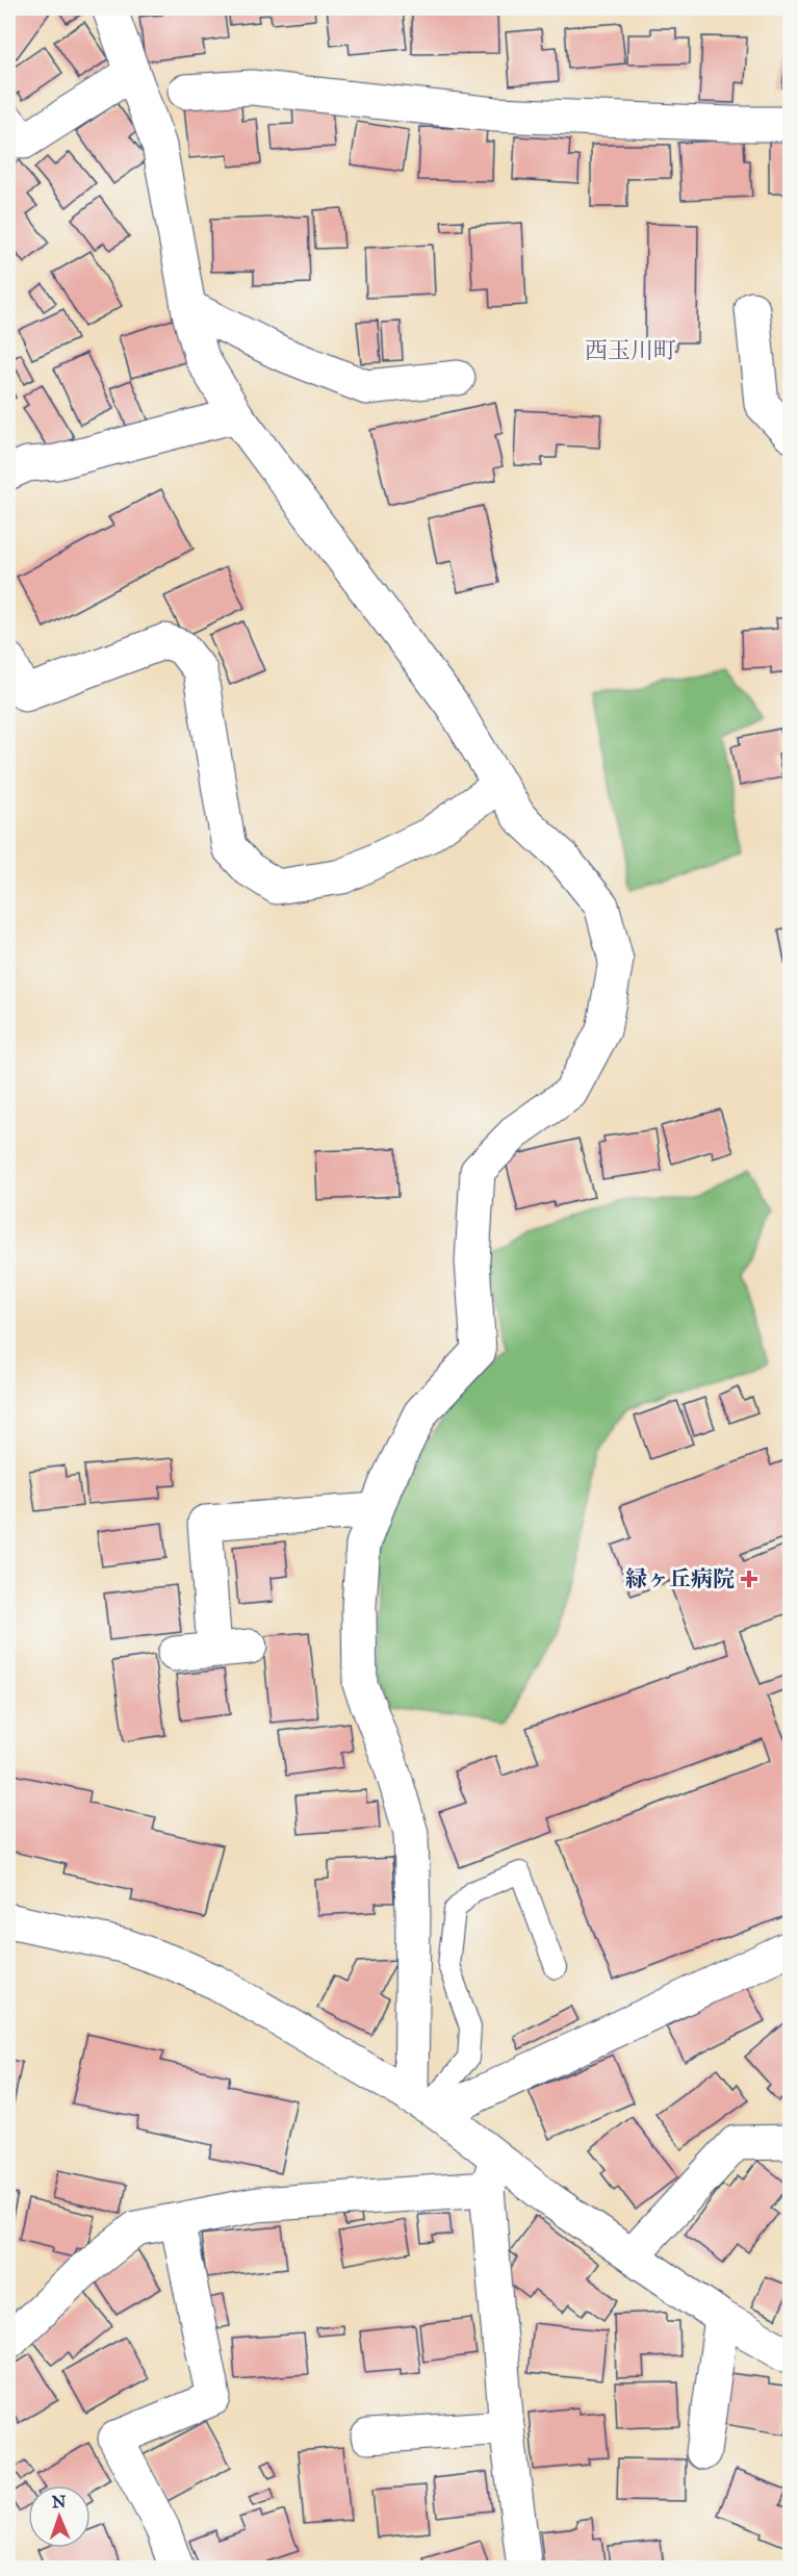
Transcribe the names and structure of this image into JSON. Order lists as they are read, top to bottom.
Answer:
{
  "districts": ["西玉川町"],
  "places": {
    "health": ["緑ヶ丘病院"]
  },
  "north": "top"
}
